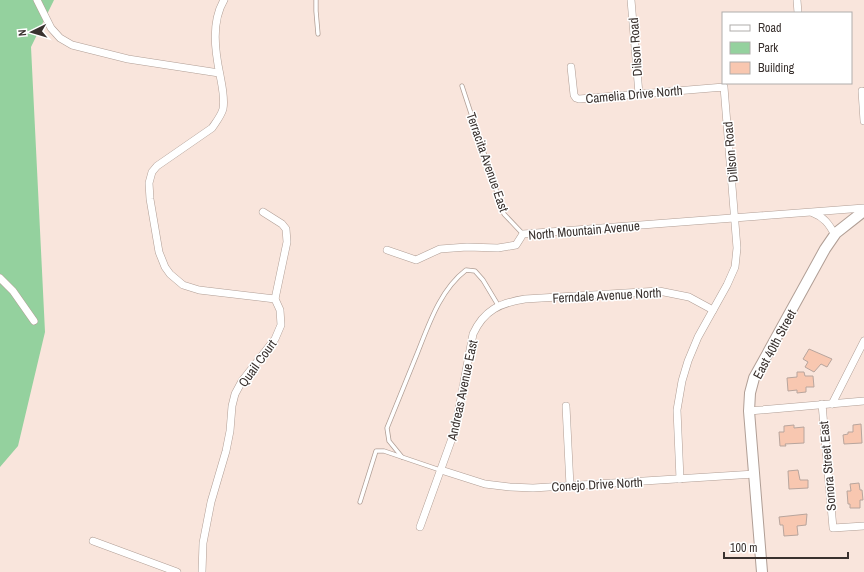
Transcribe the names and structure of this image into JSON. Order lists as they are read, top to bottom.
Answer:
{
  "streets": {
    "main road": ["East 40th Street"],
    "street": [
      "Dilson Road",
      "Camelia Drive North",
      "Dillson Road",
      "North Mountain Avenue",
      "Ferndale Avenue North",
      "Quail Court",
      "Andreas Avenue East",
      "Sonora Street East",
      "Conejo Drive North"
    ],
    "lane": ["Terracita Avenue East"]
  },
  "crossings": [
    ["Dilson Road", "Camelia Drive North"],
    ["Camelia Drive North", "Dillson Road"],
    ["Dillson Road", "North Mountain Avenue"],
    ["Dillson Road", "Ferndale Avenue North"],
    ["Dillson Road", "Conejo Drive North"],
    ["Terracita Avenue East", "North Mountain Avenue"],
    ["Ferndale Avenue North", "Andreas Avenue East"],
    ["East 40th Street", "Conejo Drive North"],
    ["Andreas Avenue East", "Conejo Drive North"]
  ],
  "legend": ["Road", "Park", "Building"],
  "scale_bar": "100 m",
  "north": "left"
}
